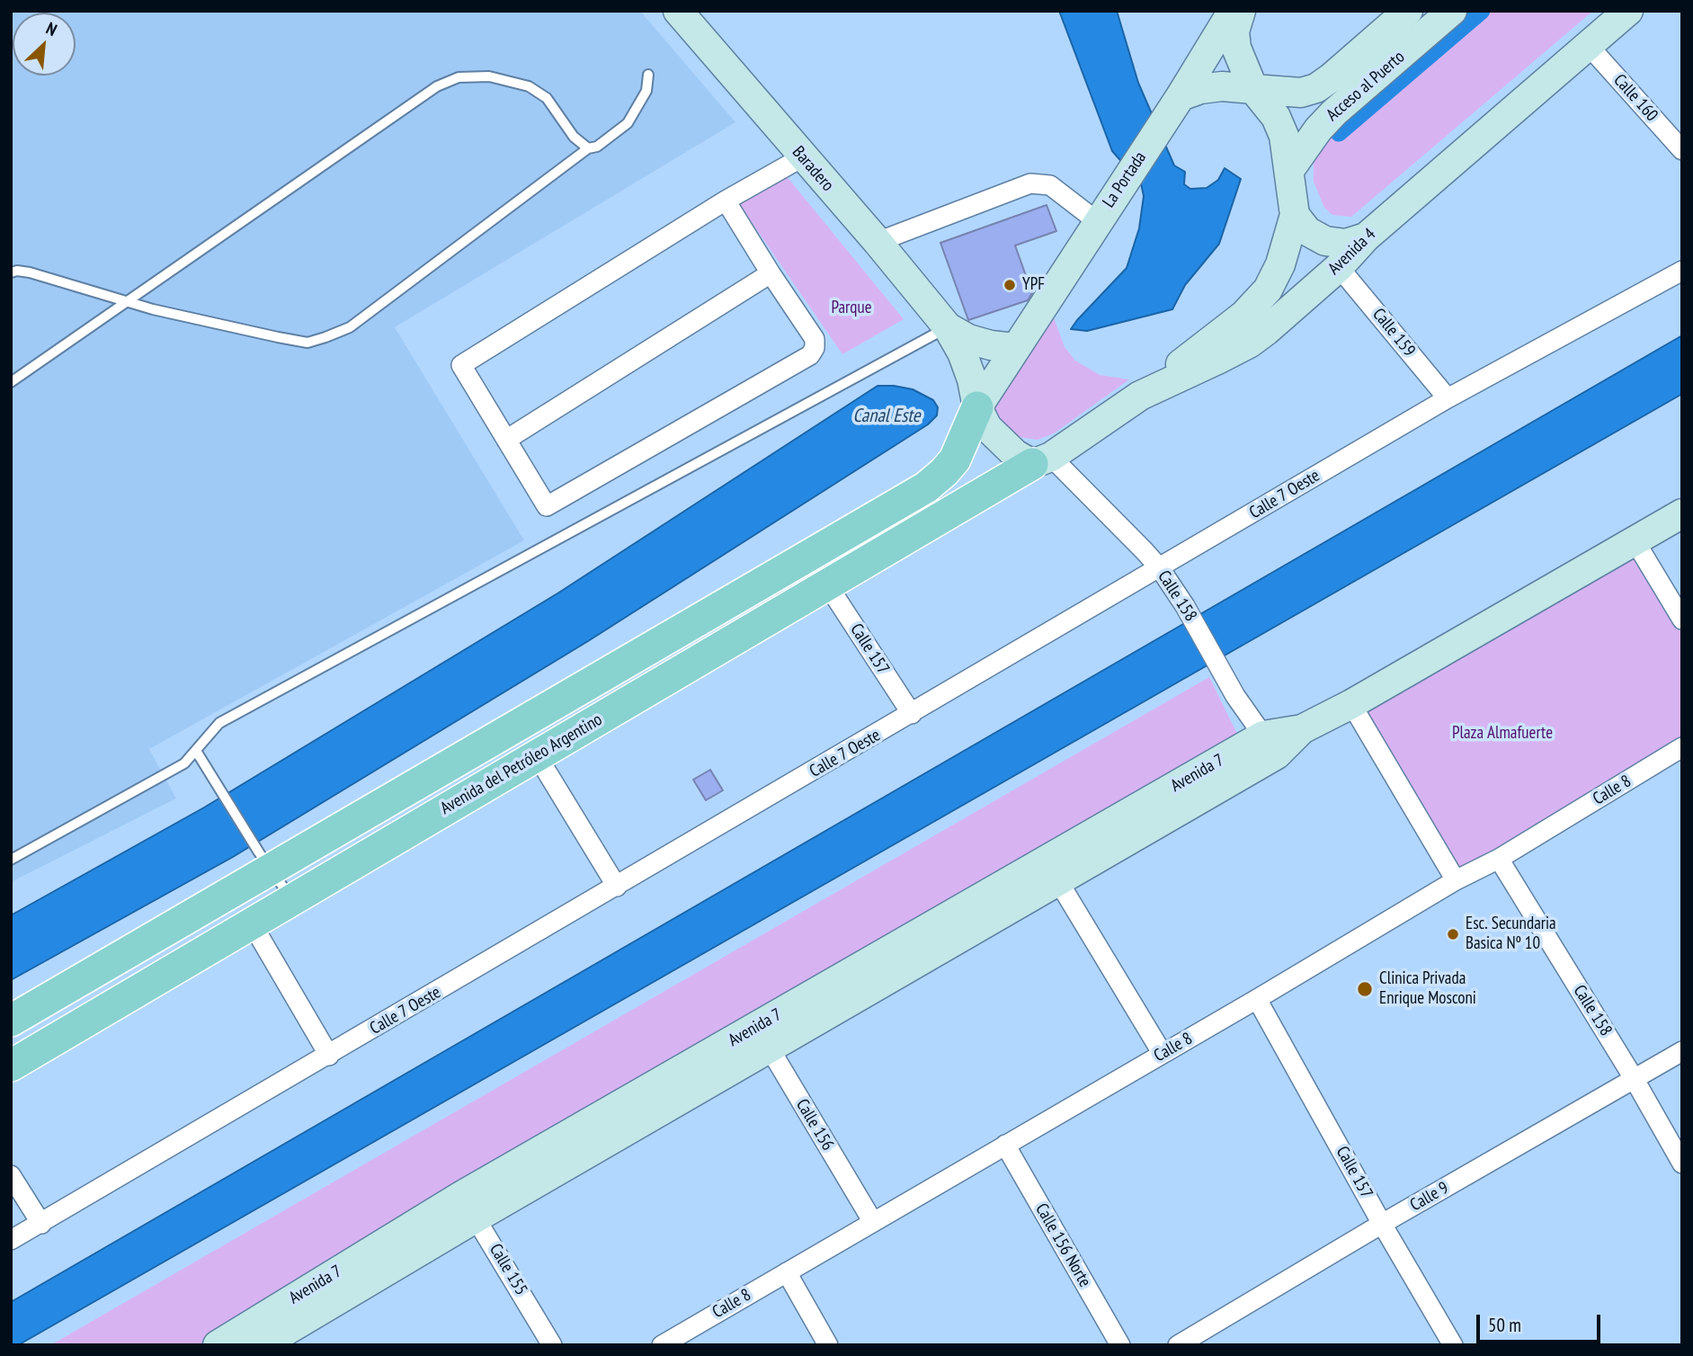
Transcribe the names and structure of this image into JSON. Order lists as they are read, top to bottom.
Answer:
{
  "streets": {
    "main road": [
      "Acceso al Puerto",
      "Baradero",
      "La Portada",
      "Avenida 4",
      "Avenida del Petróleo Argentino",
      "Avenida 7"
    ],
    "street": [
      "Calle 160",
      "Calle 159",
      "Calle 7 Oeste",
      "Calle 158",
      "Calle 157",
      "Calle 8",
      "Calle 156",
      "Calle 9",
      "Calle 156 Norte",
      "Calle 155"
    ]
  },
  "crossings": [
    ["Acceso al Puerto", "La Portada"],
    ["Calle 160", "Avenida 4"],
    ["Baradero", "La Portada"],
    ["Baradero", "Avenida 4"],
    ["Baradero", "Calle 158"],
    ["Baradero", "Avenida del Petróleo Argentino"],
    ["La Portada", "Avenida del Petróleo Argentino"],
    ["Avenida 4", "Calle 159"],
    ["Avenida 4", "Calle 158"],
    ["Avenida 4", "Avenida del Petróleo Argentino"],
    ["Calle 159", "Calle 7 Oeste"],
    ["Calle 7 Oeste", "Calle 158"],
    ["Calle 7 Oeste", "Calle 157"],
    ["Calle 158", "Avenida del Petróleo Argentino"],
    ["Calle 158", "Avenida 7"],
    ["Calle 158", "Calle 8"],
    ["Calle 158", "Calle 9"],
    ["Calle 157", "Avenida del Petróleo Argentino"],
    ["Calle 157", "Calle 8"],
    ["Calle 157", "Calle 9"],
    ["Avenida 7", "Calle 156"],
    ["Avenida 7", "Calle 155"],
    ["Calle 8", "Calle 156"],
    ["Calle 8", "Calle 156 Norte"]
  ],
  "water": ["Canal Este"],
  "parks": ["Parque", "Plaza Almafuerte"],
  "places": ["YPF", "Esc. Secundaria Basica Nº 10", "Clinica Privada Enrique Mosconi"],
  "scale_bar": "50 m",
  "north": "top right"
}
